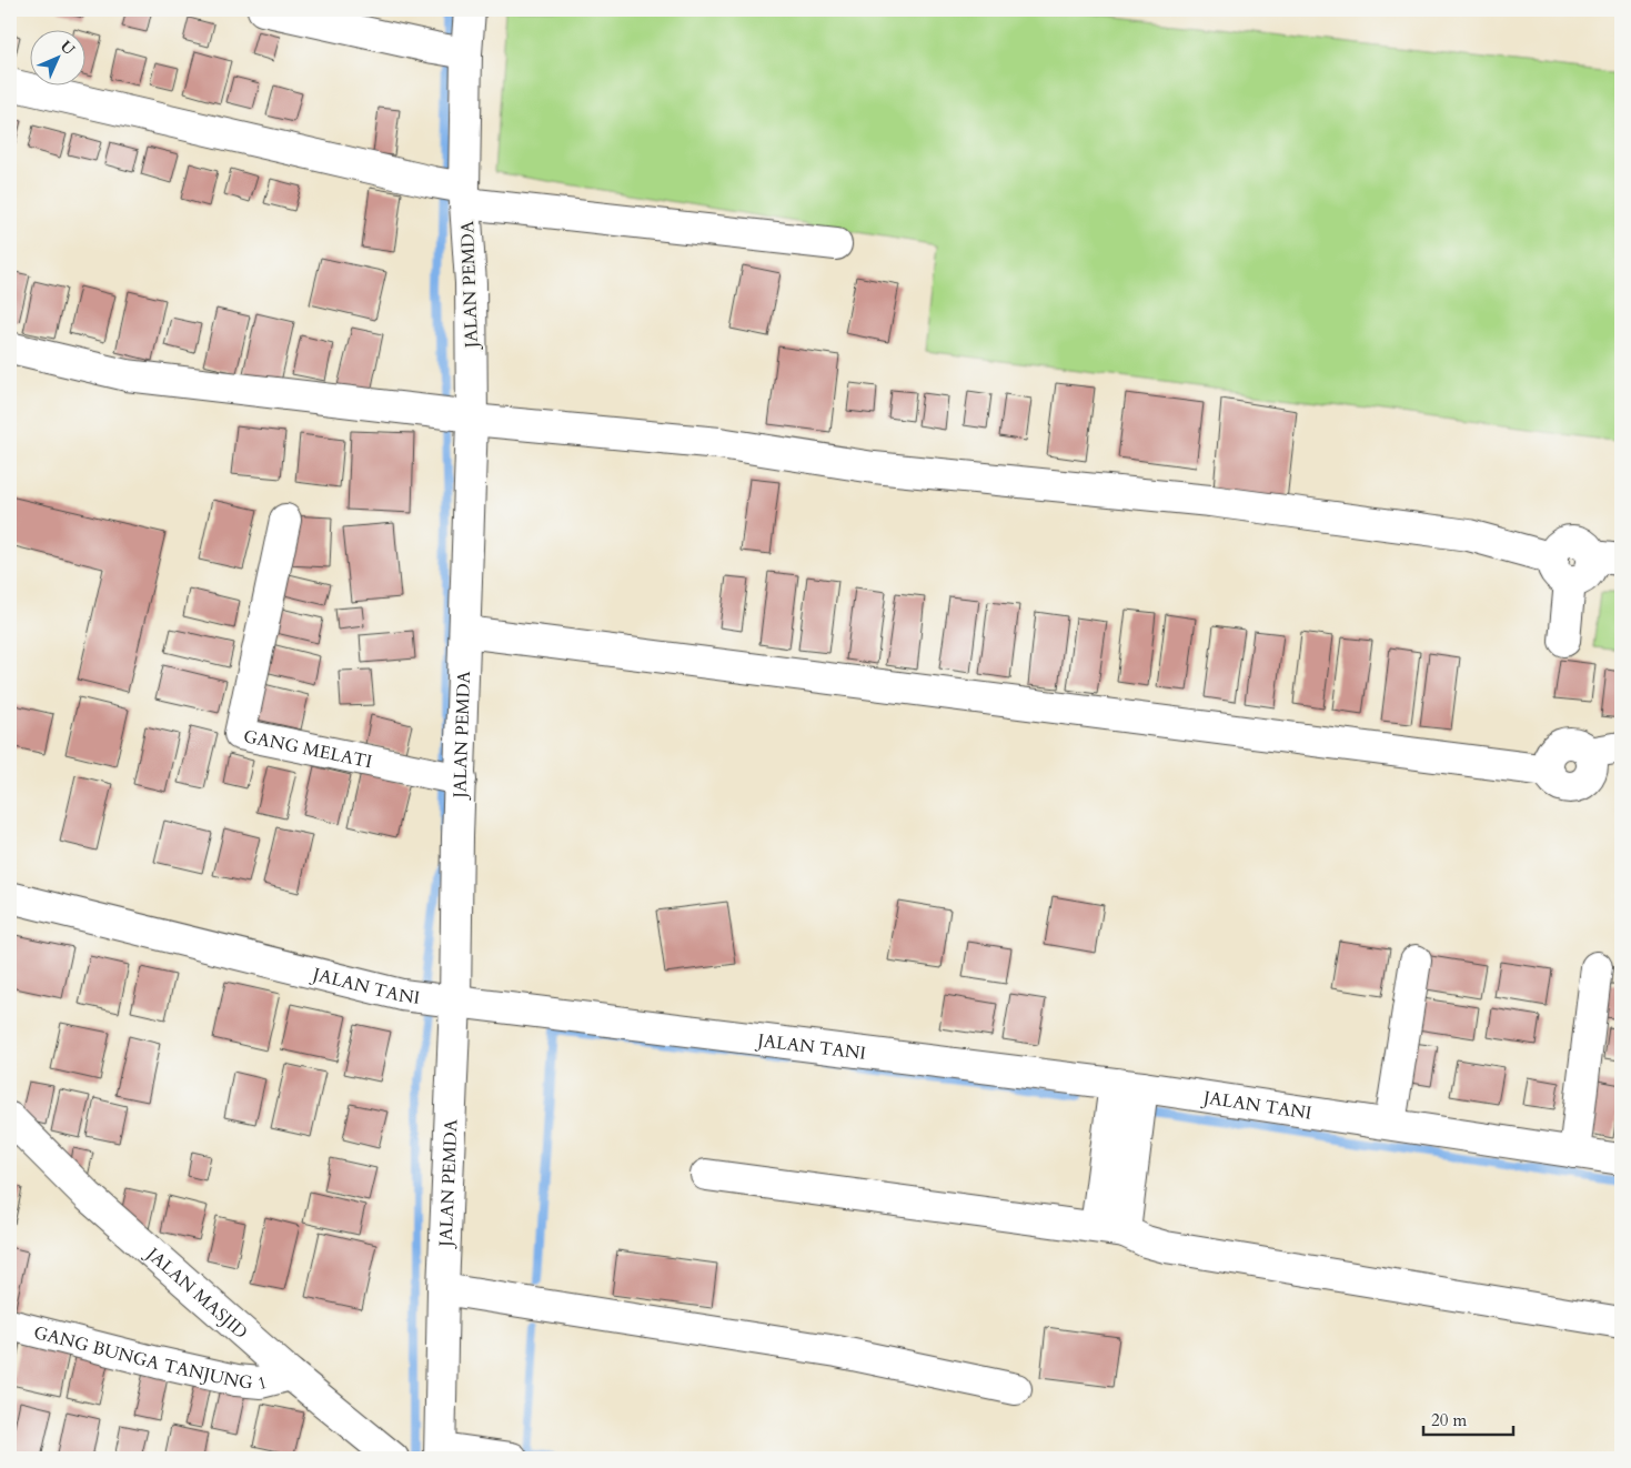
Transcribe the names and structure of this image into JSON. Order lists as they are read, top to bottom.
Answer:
{
  "streets": {
    "street": [
      "JALAN PEMDA",
      "GANG MELATI",
      "JALAN TANI",
      "JALAN MASJID",
      "GANG BUNGA TANJUNG 1"
    ]
  },
  "crossings": [
    ["JALAN PEMDA", "GANG MELATI"],
    ["JALAN PEMDA", "JALAN TANI"],
    ["JALAN MASJID", "GANG BUNGA TANJUNG 1"]
  ],
  "scale_bar": "20 m",
  "north": "top right"
}
